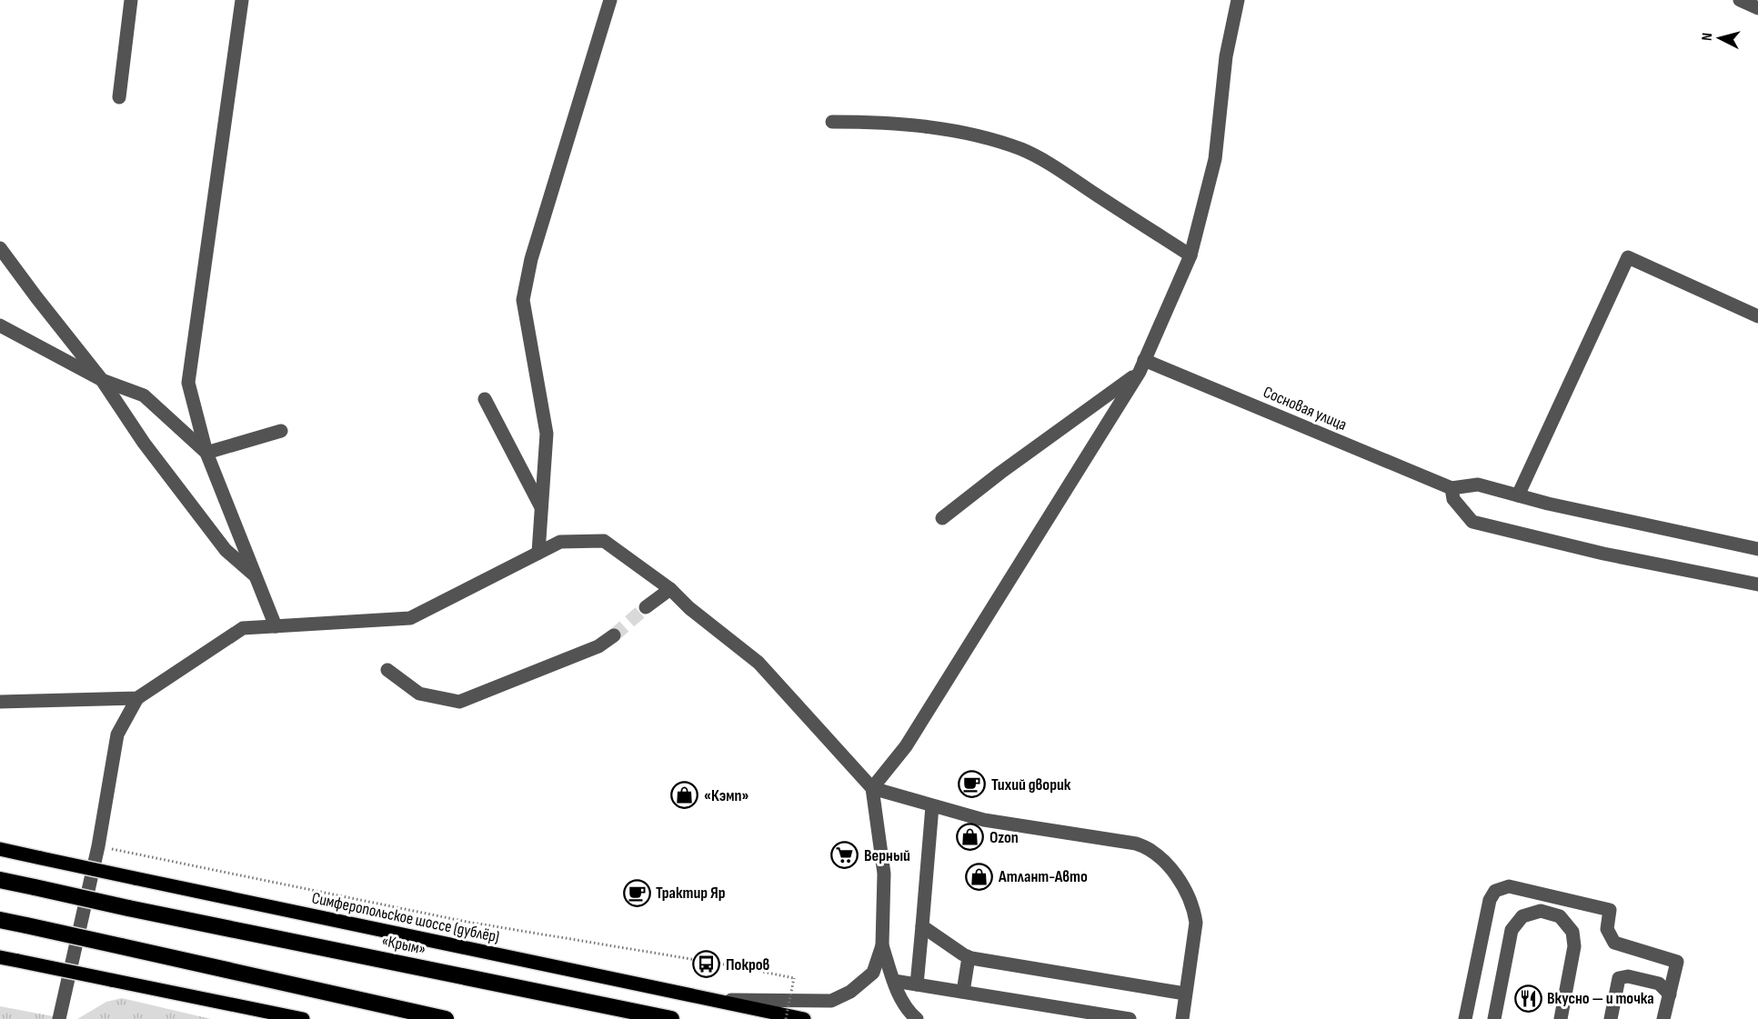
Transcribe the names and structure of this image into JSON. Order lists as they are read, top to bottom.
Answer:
{
  "streets": {
    "highway": ["«Крым»"],
    "main road": ["Симферопольское шоссе (дублёр)"],
    "street": ["Сосновая улица"]
  },
  "places": {
    "cafe": ["Тихий дворик", "Трактир Яр"],
    "shop": ["«Кэмп»", "Ozon", "Атлант-Авто"],
    "supermarket": ["Верный"],
    "bus stop": ["Покров"],
    "restaurant": ["Вкусно — и точка"]
  },
  "north": "left"
}
